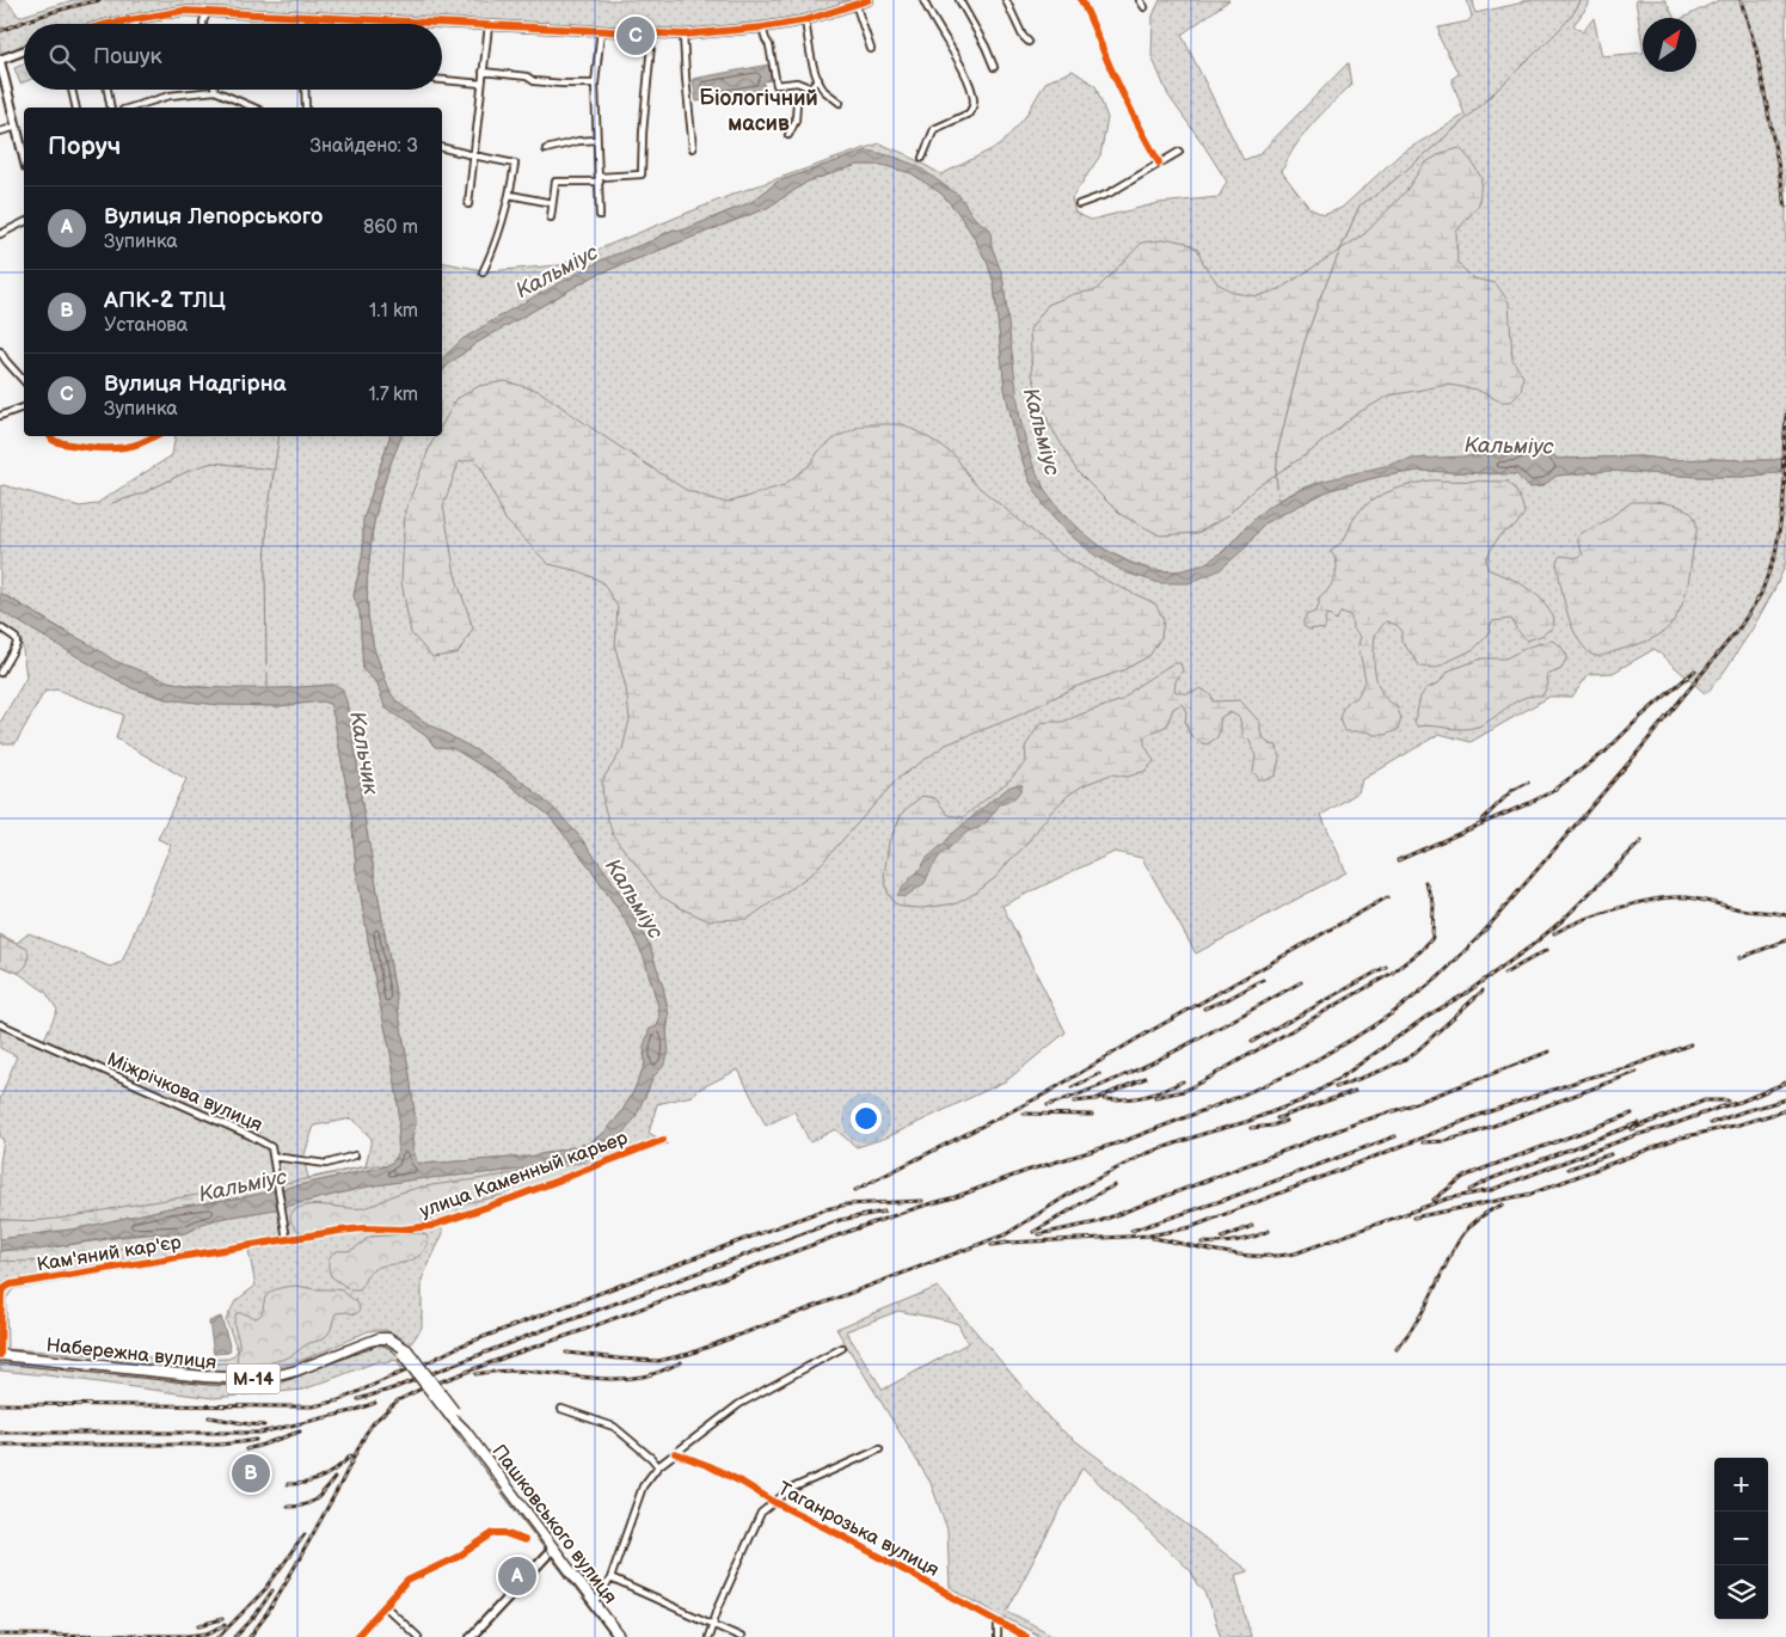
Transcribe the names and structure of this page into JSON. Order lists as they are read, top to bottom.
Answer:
{
  "streets": {
    "highway": ["Набережна вулиця", "М-14", "Пашковського вулиця"],
    "street": [
      "Міжрічкова вулиця",
      "улица Каменный карьер",
      "Кам'яний кар'єр",
      "Таганрозька вулиця"
    ]
  },
  "crossings": [
    ["улица Каменный карьер", "Кам'яний кар'єр"],
    ["Кам'яний кар'єр", "Набережна вулиця"],
    ["Набережна вулиця", "Пашковського вулиця"]
  ],
  "districts": ["Біологічний масив"],
  "water": ["Кальміус", "Кальчик"],
  "north": "top right",
  "page": {
    "pins": ["C", "B", "A"],
    "search": "Пошук",
    "heading": ["Поруч", "Знайдено: 3"],
    "list": [
      {
        "mark": "A",
        "name": "Вулиця Лепорського",
        "note": "Зупинка",
        "value": "860 m"
      },
      {
        "mark": "B",
        "name": "АПК-2 ТЛЦ",
        "note": "Установа",
        "value": "1.1 km"
      },
      {
        "mark": "C",
        "name": "Вулиця Надгірна",
        "note": "Зупинка",
        "value": "1.7 km"
      }
    ],
    "map_buttons": ["+", "−"]
  }
}
